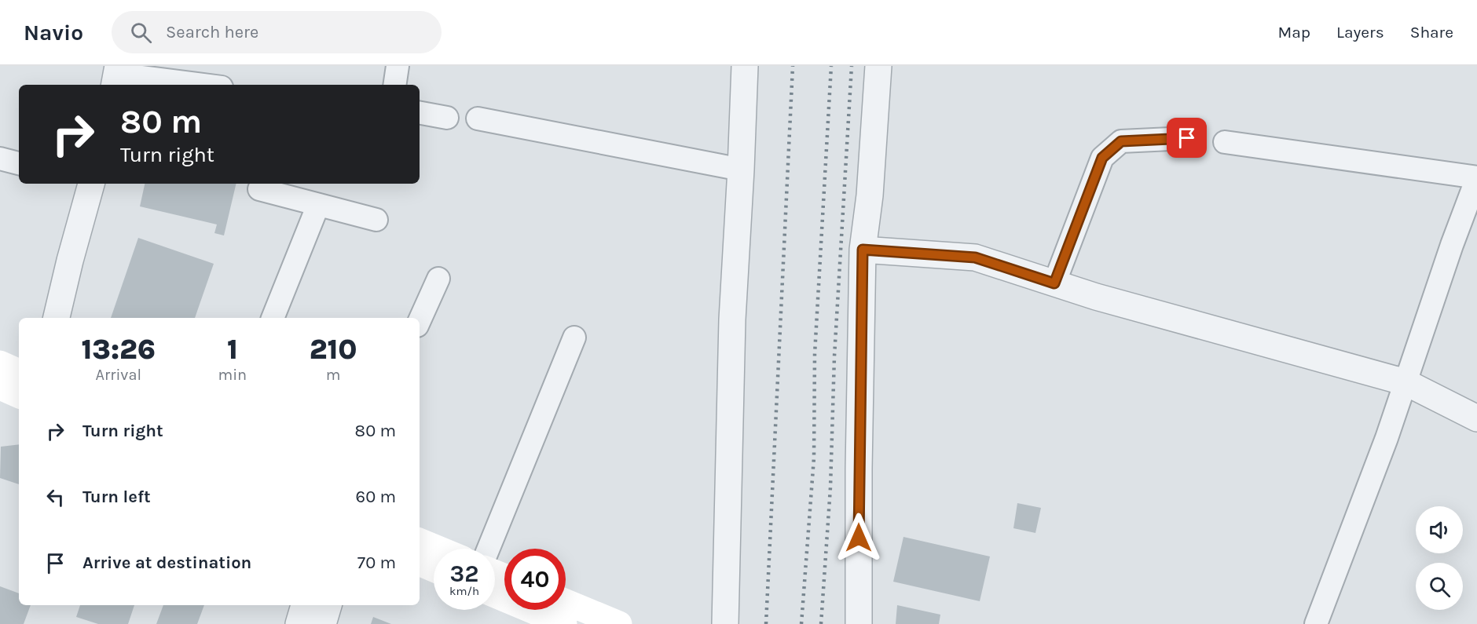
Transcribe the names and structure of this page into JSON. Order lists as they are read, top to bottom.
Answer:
{
  "page": {
    "header": "Navio",
    "search": "Search here",
    "nav": ["Map", "Layers", "Share"],
    "turn": ["80 m", "Turn right"],
    "eta": [
      "13:26",
      "Arrival",
      "1",
      "min",
      "210",
      "m"
    ],
    "list": [
      {
        "name": "Turn right",
        "value": "80 m"
      },
      {
        "name": "Turn left",
        "value": "60 m"
      },
      {
        "name": "Arrive at destination",
        "value": "70 m"
      }
    ],
    "speed": "32 km/h",
    "limit": "40"
  }
}
